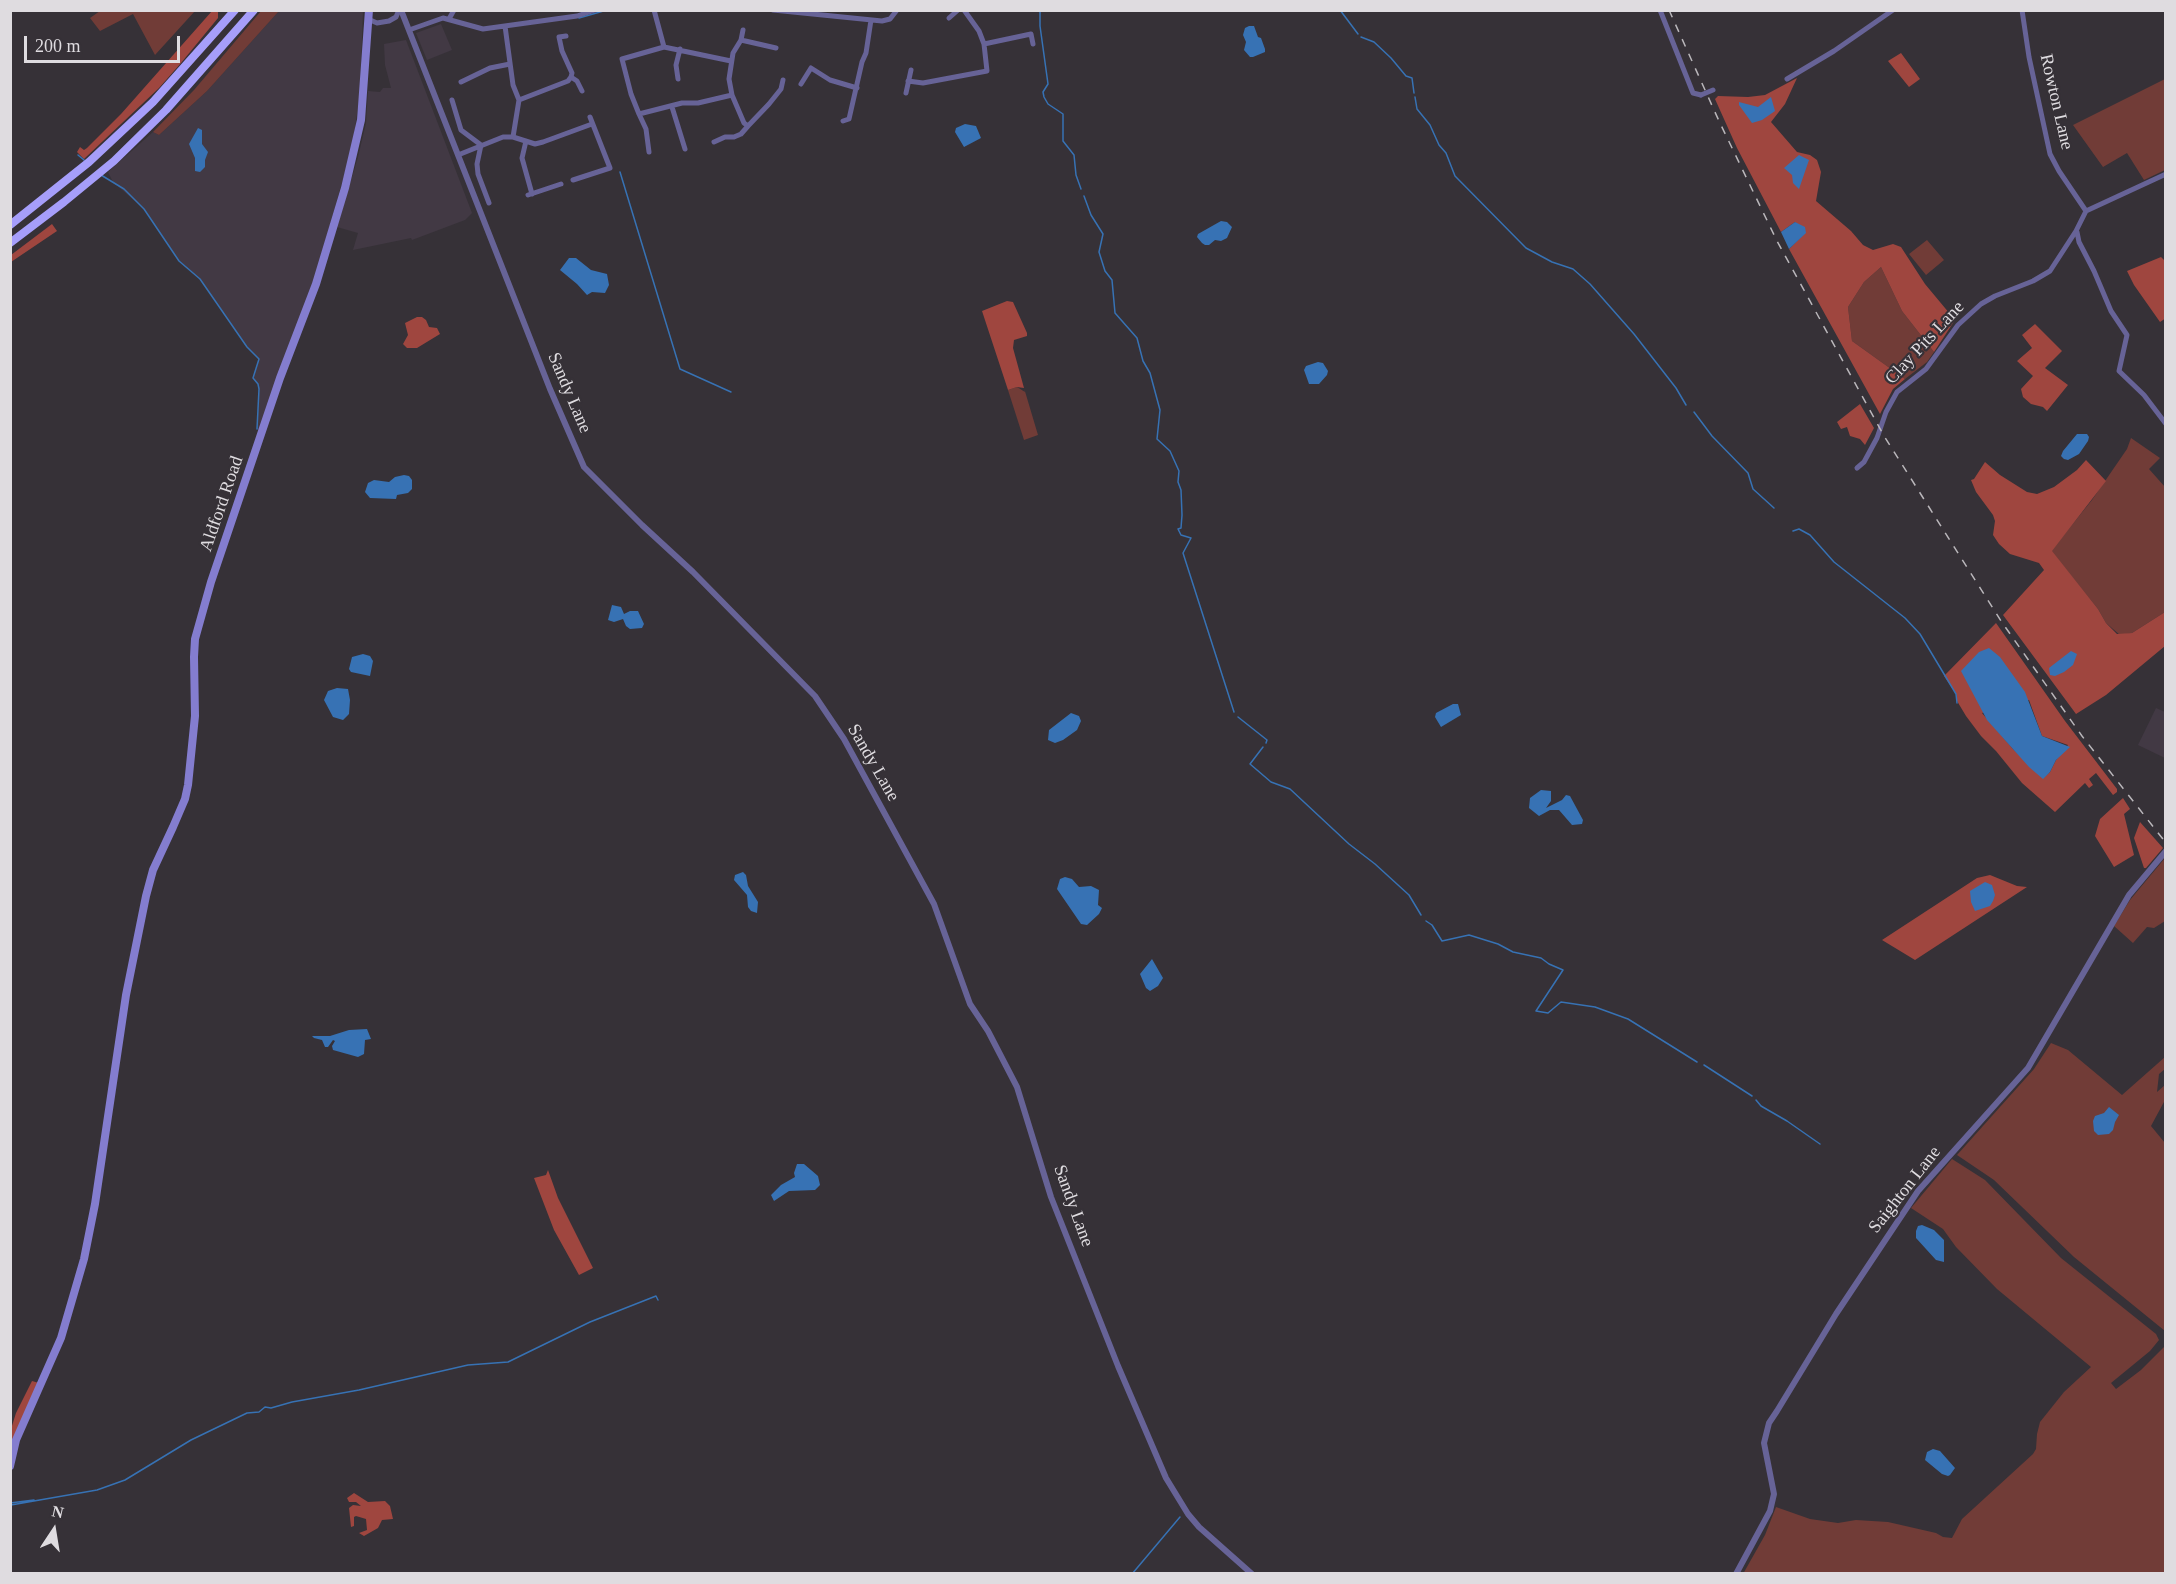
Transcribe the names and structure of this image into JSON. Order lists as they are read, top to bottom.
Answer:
{
  "streets": {
    "main road": ["Aldford Road"],
    "street": [
      "Rowton Lane",
      "Clay Pits Lane",
      "Sandy Lane",
      "Saighton Lane"
    ]
  },
  "crossings": [
    ["Rowton Lane", "Clay Pits Lane"]
  ],
  "scale_bar": "200 m",
  "north": "top"
}
